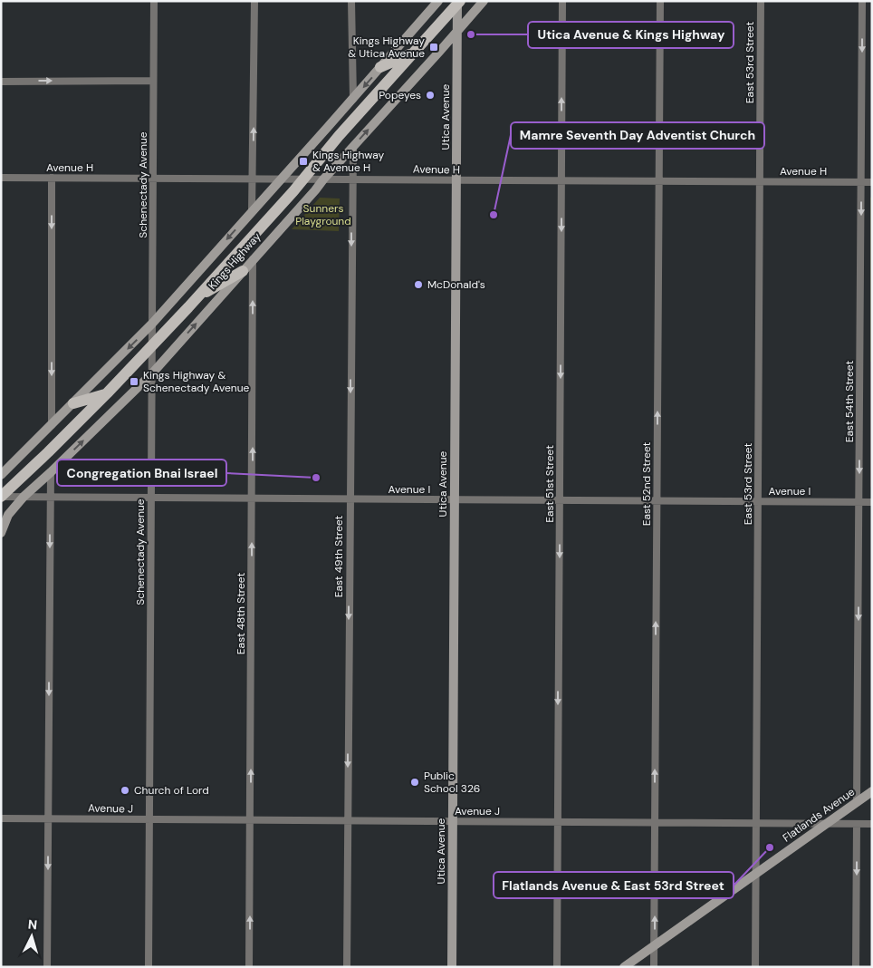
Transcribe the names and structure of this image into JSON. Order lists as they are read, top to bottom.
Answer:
{
  "streets": {
    "main road": ["Kings Highway"],
    "street": [
      "East 53rd Street",
      "Utica Avenue",
      "Avenue H",
      "Schenectady Avenue",
      "East 54th Street",
      "East 51st Street",
      "East 52nd Street",
      "Avenue I",
      "East 49th Street",
      "East 48th Street",
      "Avenue J",
      "Flatlands Avenue"
    ]
  },
  "crossings": [
    ["East 53rd Street", "Avenue H"],
    ["East 53rd Street", "Avenue I"],
    ["East 53rd Street", "Avenue J"],
    ["East 53rd Street", "Flatlands Avenue"],
    ["Utica Avenue", "Avenue H"],
    ["Utica Avenue", "Kings Highway"],
    ["Utica Avenue", "Avenue I"],
    ["Utica Avenue", "Avenue J"],
    ["Avenue H", "Schenectady Avenue"],
    ["Avenue H", "Kings Highway"],
    ["Avenue H", "East 54th Street"],
    ["Avenue H", "East 51st Street"],
    ["Avenue H", "East 52nd Street"],
    ["Avenue H", "East 49th Street"],
    ["Schenectady Avenue", "Kings Highway"],
    ["Schenectady Avenue", "Avenue I"],
    ["Schenectady Avenue", "Avenue J"],
    ["Kings Highway", "Avenue I"],
    ["Kings Highway", "East 49th Street"],
    ["Kings Highway", "East 48th Street"],
    ["East 54th Street", "Avenue I"],
    ["East 54th Street", "Flatlands Avenue"],
    ["East 51st Street", "Avenue I"],
    ["East 51st Street", "Avenue J"],
    ["East 52nd Street", "Avenue I"],
    ["East 52nd Street", "Avenue J"],
    ["East 52nd Street", "Flatlands Avenue"],
    ["Avenue I", "East 49th Street"],
    ["Avenue I", "East 48th Street"],
    ["East 49th Street", "Avenue J"],
    ["East 48th Street", "Avenue J"],
    ["Avenue J", "Flatlands Avenue"]
  ],
  "one_way": [
    "East 54th Street",
    "East 52nd Street",
    "East 49th Street",
    "East 48th Street"
  ],
  "parks": ["Sunners Playground"],
  "places": {
    "other": [
      "Utica Avenue & Kings Highway",
      "Popeyes",
      "Mamre Seventh Day Adventist Church",
      "McDonald's",
      "Congregation Bnai Israel",
      "Public School 326",
      "Church of Lord",
      "Flatlands Avenue & East 53rd Street"
    ],
    "transit": ["Kings Highway & Utica Avenue", "Kings Highway & Avenue H", "Kings Highway & Schenectady Avenue"]
  },
  "north": "top"
}
